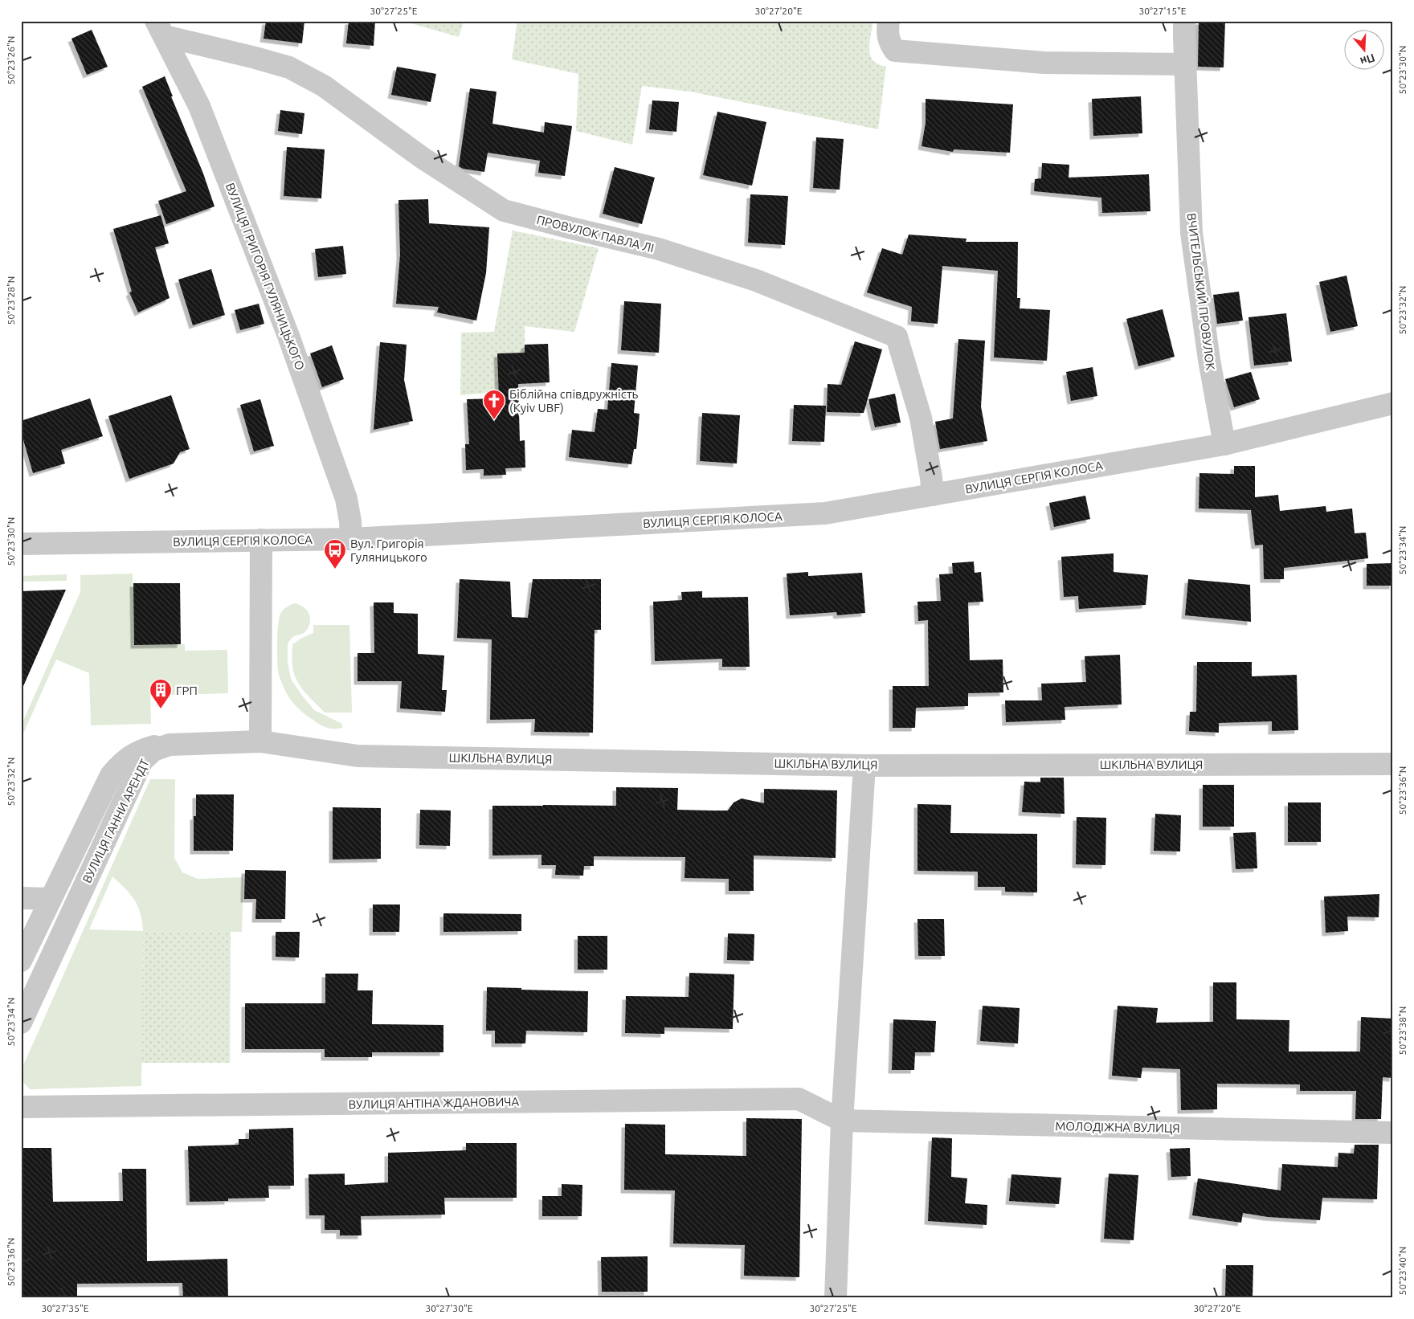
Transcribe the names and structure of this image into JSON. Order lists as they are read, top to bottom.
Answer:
{
  "streets": {
    "street": [
      "ПРОВУЛОК ПАВЛА ЛІ",
      "ВУЛИЦЯ ГРИГОРІЯ ГУЛЯНИЦЬКОГО",
      "ВЧИТЕЛЬСЬКИЙ ПРОВУЛОК",
      "ВУЛИЦЯ СЕРГІЯ КОЛОСА",
      "ШКІЛЬНА ВУЛИЦЯ",
      "ВУЛИЦЯ ГАННИ АРЕНДТ",
      "ВУЛИЦЯ АНТІНА ЖДАНОВИЧА",
      "МОЛОДІЖНА ВУЛИЦЯ"
    ]
  },
  "crossings": [
    ["ПРОВУЛОК ПАВЛА ЛІ", "ВУЛИЦЯ ГРИГОРІЯ ГУЛЯНИЦЬКОГО"],
    ["ПРОВУЛОК ПАВЛА ЛІ", "ВУЛИЦЯ СЕРГІЯ КОЛОСА"],
    ["ВУЛИЦЯ ГРИГОРІЯ ГУЛЯНИЦЬКОГО", "ВУЛИЦЯ СЕРГІЯ КОЛОСА"],
    ["ВЧИТЕЛЬСЬКИЙ ПРОВУЛОК", "ВУЛИЦЯ СЕРГІЯ КОЛОСА"],
    ["ШКІЛЬНА ВУЛИЦЯ", "ВУЛИЦЯ ГАННИ АРЕНДТ"],
    ["ВУЛИЦЯ АНТІНА ЖДАНОВИЧА", "МОЛОДІЖНА ВУЛИЦЯ"]
  ],
  "places": {
    "church": ["Біблійна співдружність (Kyiv UBF)"],
    "bus stop": ["Вул. Григорія Гуляницького"],
    "building": ["ГРП"]
  },
  "north": "bottom",
  "coordinates": [
    "30°27'25\"E",
    "30°27'20\"E",
    "30°27'15\"E",
    "50°23'26\"N",
    "50°23'30\"N",
    "50°23'28\"N",
    "50°23'32\"N",
    "50°23'34\"N",
    "50°23'36\"N",
    "50°23'38\"N",
    "50°23'40\"N",
    "30°27'35\"E",
    "30°27'30\"E"
  ]
}
